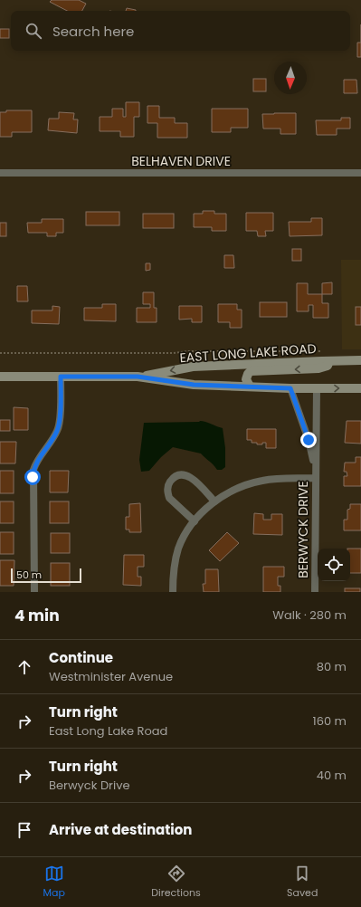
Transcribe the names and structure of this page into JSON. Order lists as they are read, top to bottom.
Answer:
{
  "streets": {
    "main road": ["EAST LONG LAKE ROAD"],
    "street": ["BELHAVEN DRIVE", "BERWYCK DRIVE"]
  },
  "crossings": [
    ["EAST LONG LAKE ROAD", "BERWYCK DRIVE"]
  ],
  "scale_bar": "50 m",
  "north": "bottom",
  "page": {
    "search": "Search here",
    "scale": "50 m",
    "heading": ["4 min", "Walk · 280 m"],
    "list": [
      ["Continue", "Westminister Avenue", "80 m"],
      ["Turn right", "East Long Lake Road", "160 m"],
      ["Turn right", "Berwyck Drive", "40 m"],
      "Arrive at destination"
    ],
    "nav": ["Map", "Directions", "Saved"]
  }
}
